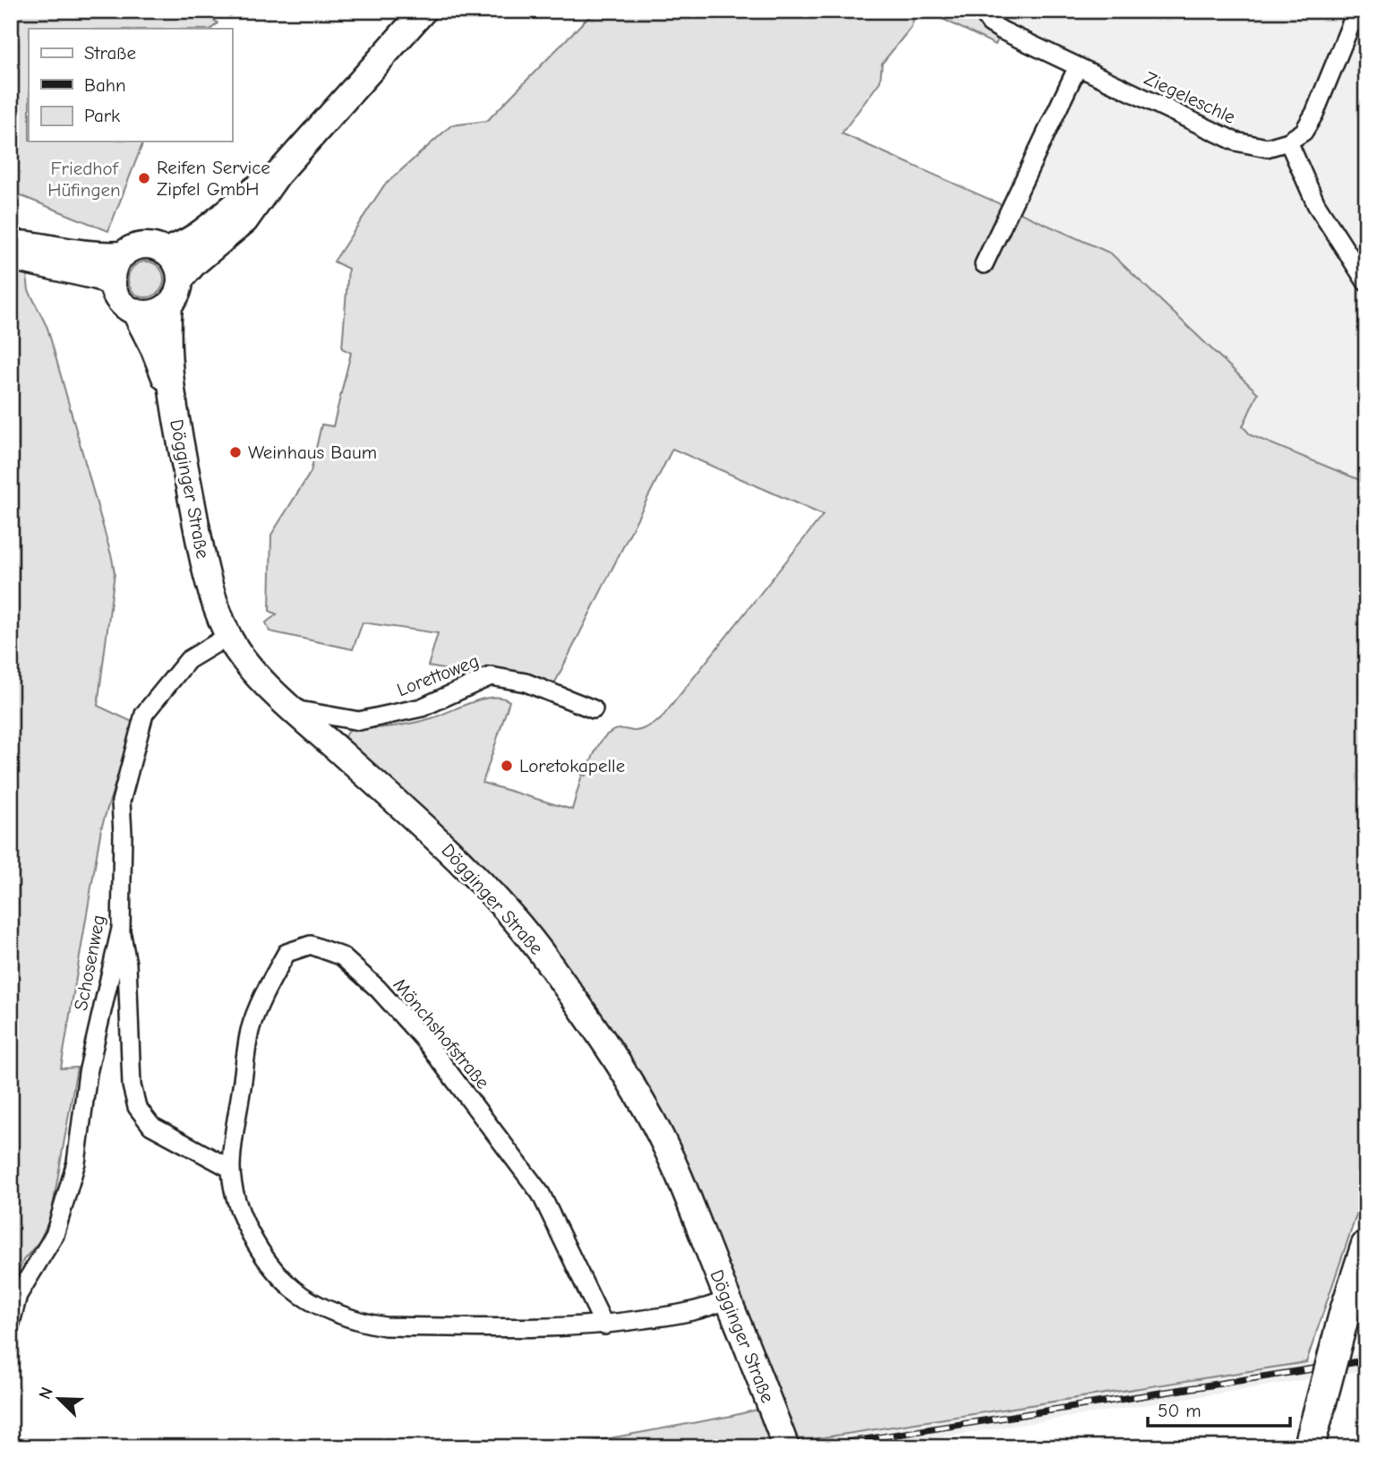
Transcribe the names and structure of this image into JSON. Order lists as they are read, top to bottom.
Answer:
{
  "streets": {
    "main road": ["Dögginger Straße"],
    "street": [
      "Ziegeleschle",
      "Lorettoweg",
      "Schosenweg",
      "Mönchshofstraße"
    ]
  },
  "crossings": [
    ["Dögginger Straße", "Lorettoweg"],
    ["Dögginger Straße", "Schosenweg"],
    ["Dögginger Straße", "Mönchshofstraße"]
  ],
  "parks": ["Friedhof Hüfingen"],
  "places": ["Reifen Service Zipfel GmbH", "Weinhaus Baum", "Loretokapelle"],
  "legend": ["Straße", "Bahn", "Park"],
  "scale_bar": "50 m",
  "north": "top left"
}
